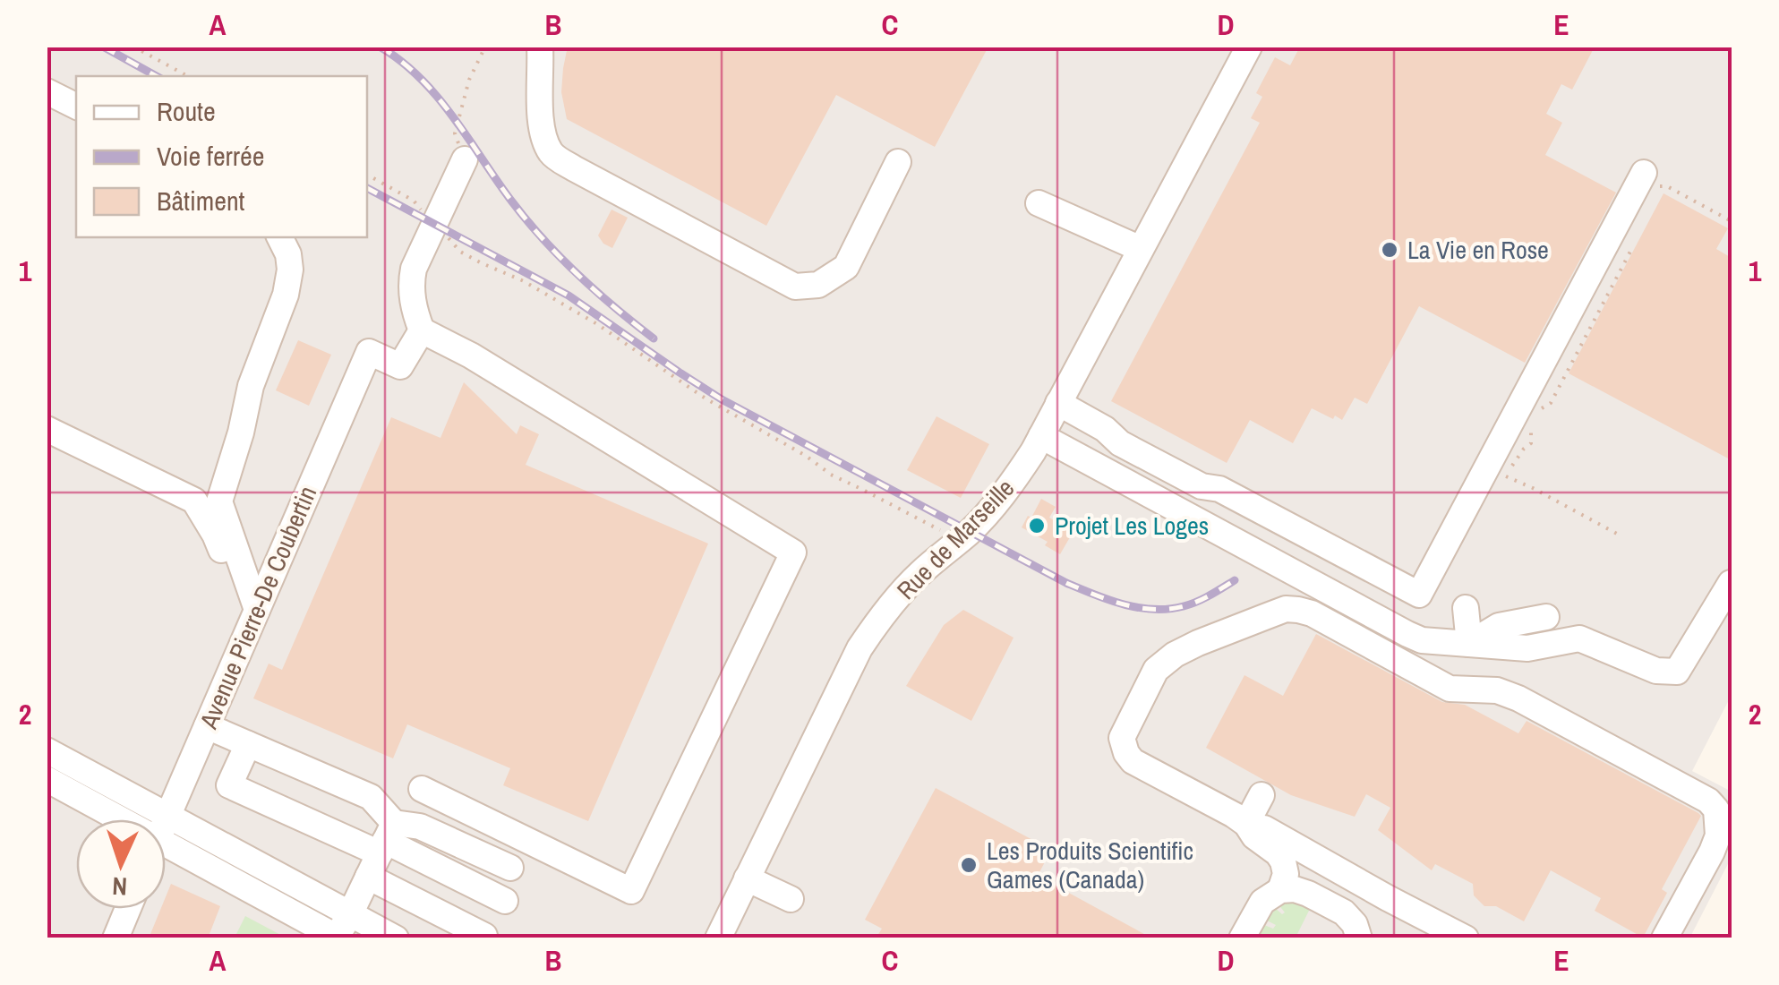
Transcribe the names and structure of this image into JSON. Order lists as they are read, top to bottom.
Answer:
{
  "streets": {
    "street": ["Rue de Marseille", "Avenue Pierre-De Coubertin"]
  },
  "places": ["La Vie en Rose", "Projet Les Loges", "Les Produits Scientific Games (Canada)"],
  "legend": ["Route", "Voie ferrée", "Bâtiment"],
  "north": "bottom",
  "grid": {
    "columns": [
      "A",
      "B",
      "C",
      "D",
      "E"
    ],
    "rows": ["1", "2"]
  }
}
